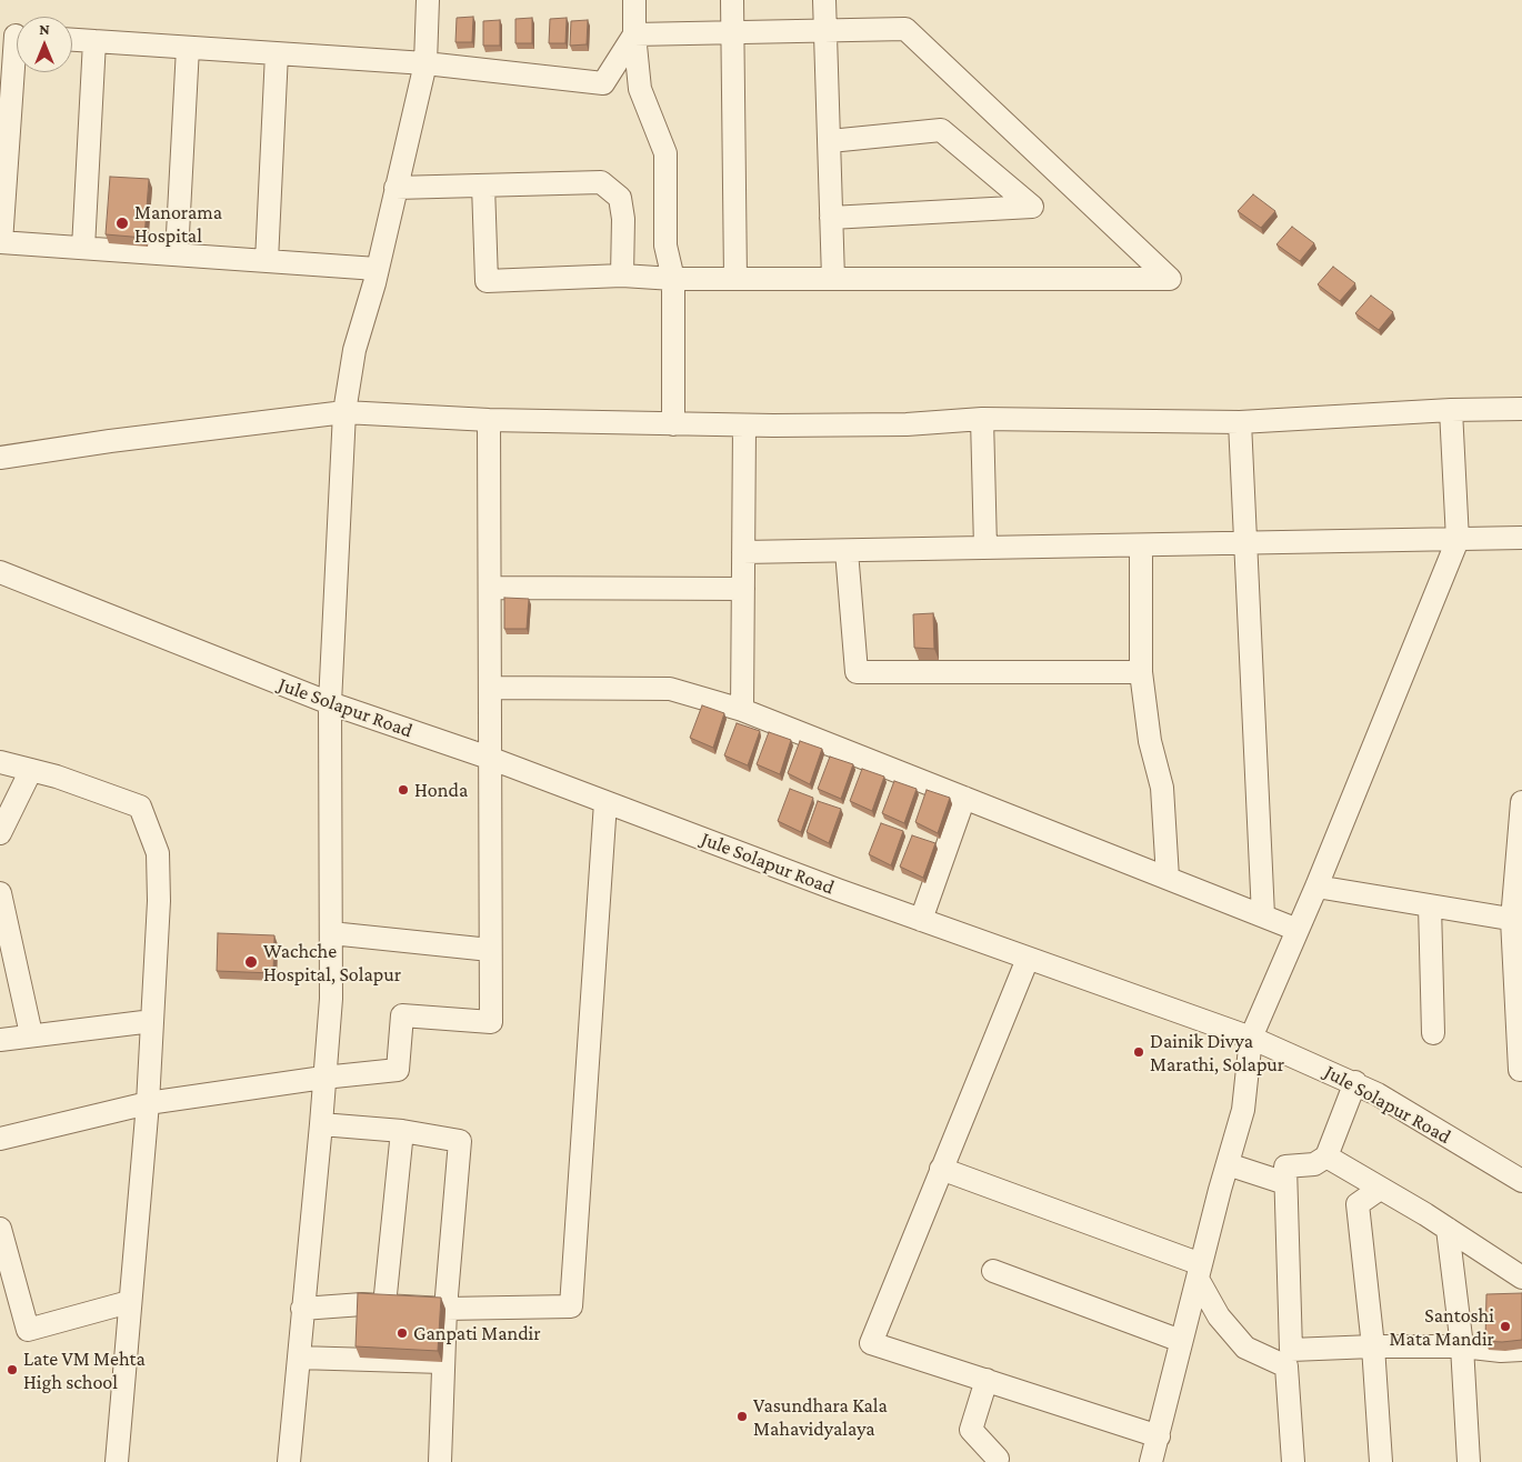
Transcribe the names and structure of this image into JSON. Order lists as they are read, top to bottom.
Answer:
{
  "streets": {
    "street": ["Jule Solapur Road"]
  },
  "places": [
    "Manorama Hospital",
    "Honda",
    "Wachche Hospital, Solapur",
    "Dainik Divya Marathi, Solapur",
    "Santoshi Mata Mandir",
    "Ganpati Mandir",
    "Late VM Mehta High school",
    "Vasundhara Kala Mahavidyalaya"
  ],
  "north": "top"
}
